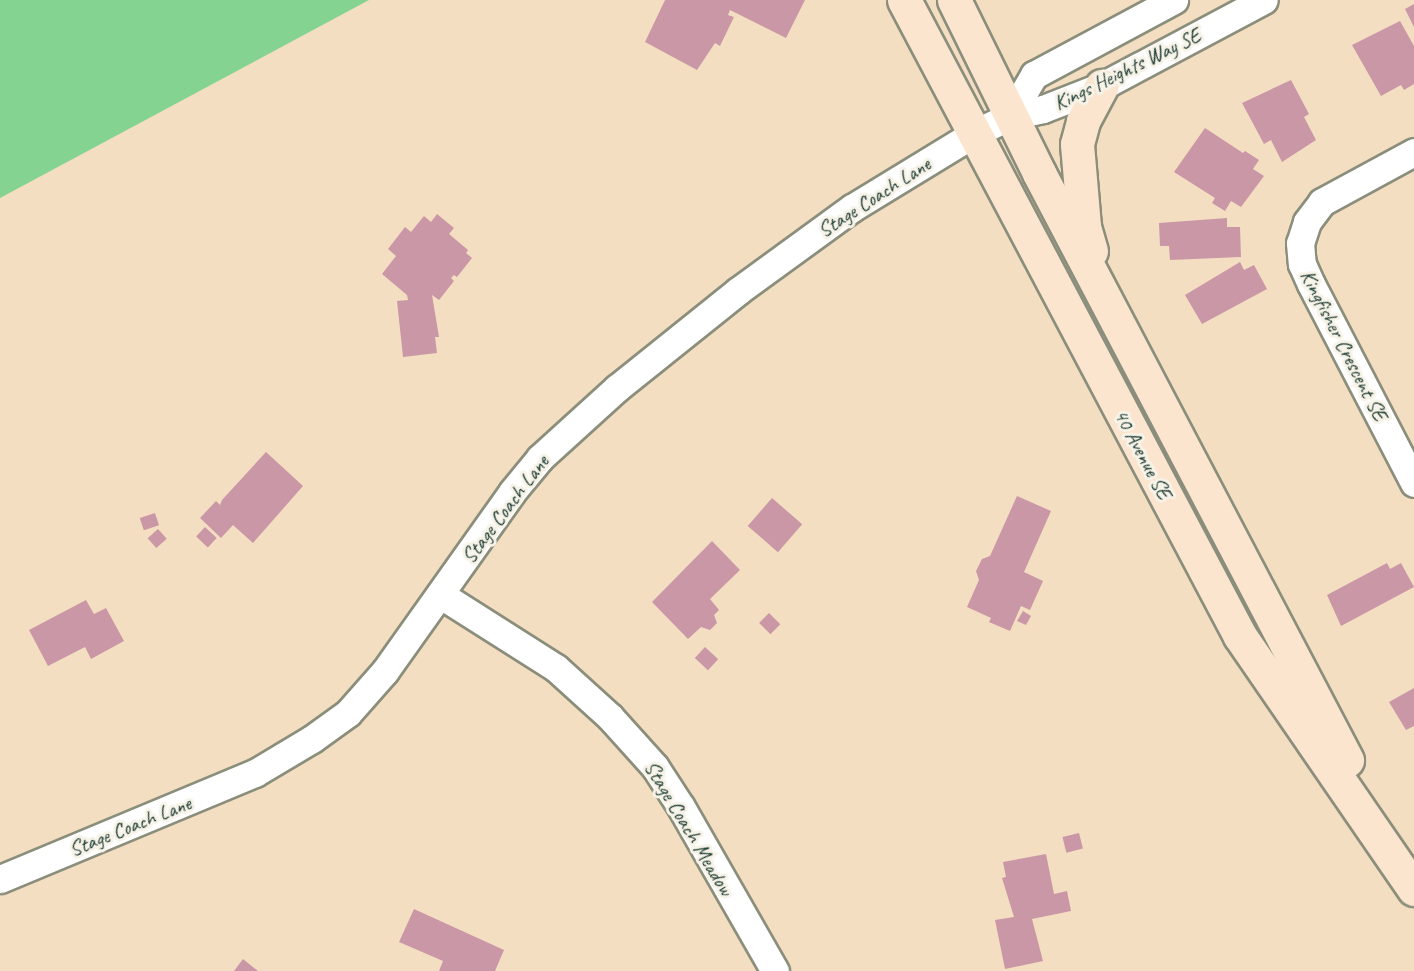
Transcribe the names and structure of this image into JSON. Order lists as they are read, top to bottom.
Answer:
{
  "streets": {
    "street": [
      "Kings Heights Way SE",
      "Stage Coach Lane",
      "Kingfisher Crescent SE",
      "40 Avenue SE",
      "Stage Coach Meadow"
    ]
  },
  "crossings": [
    ["Kings Heights Way SE", "Stage Coach Lane"],
    ["Kings Heights Way SE", "40 Avenue SE"],
    ["Stage Coach Lane", "40 Avenue SE"],
    ["Stage Coach Lane", "Stage Coach Meadow"]
  ]
}
